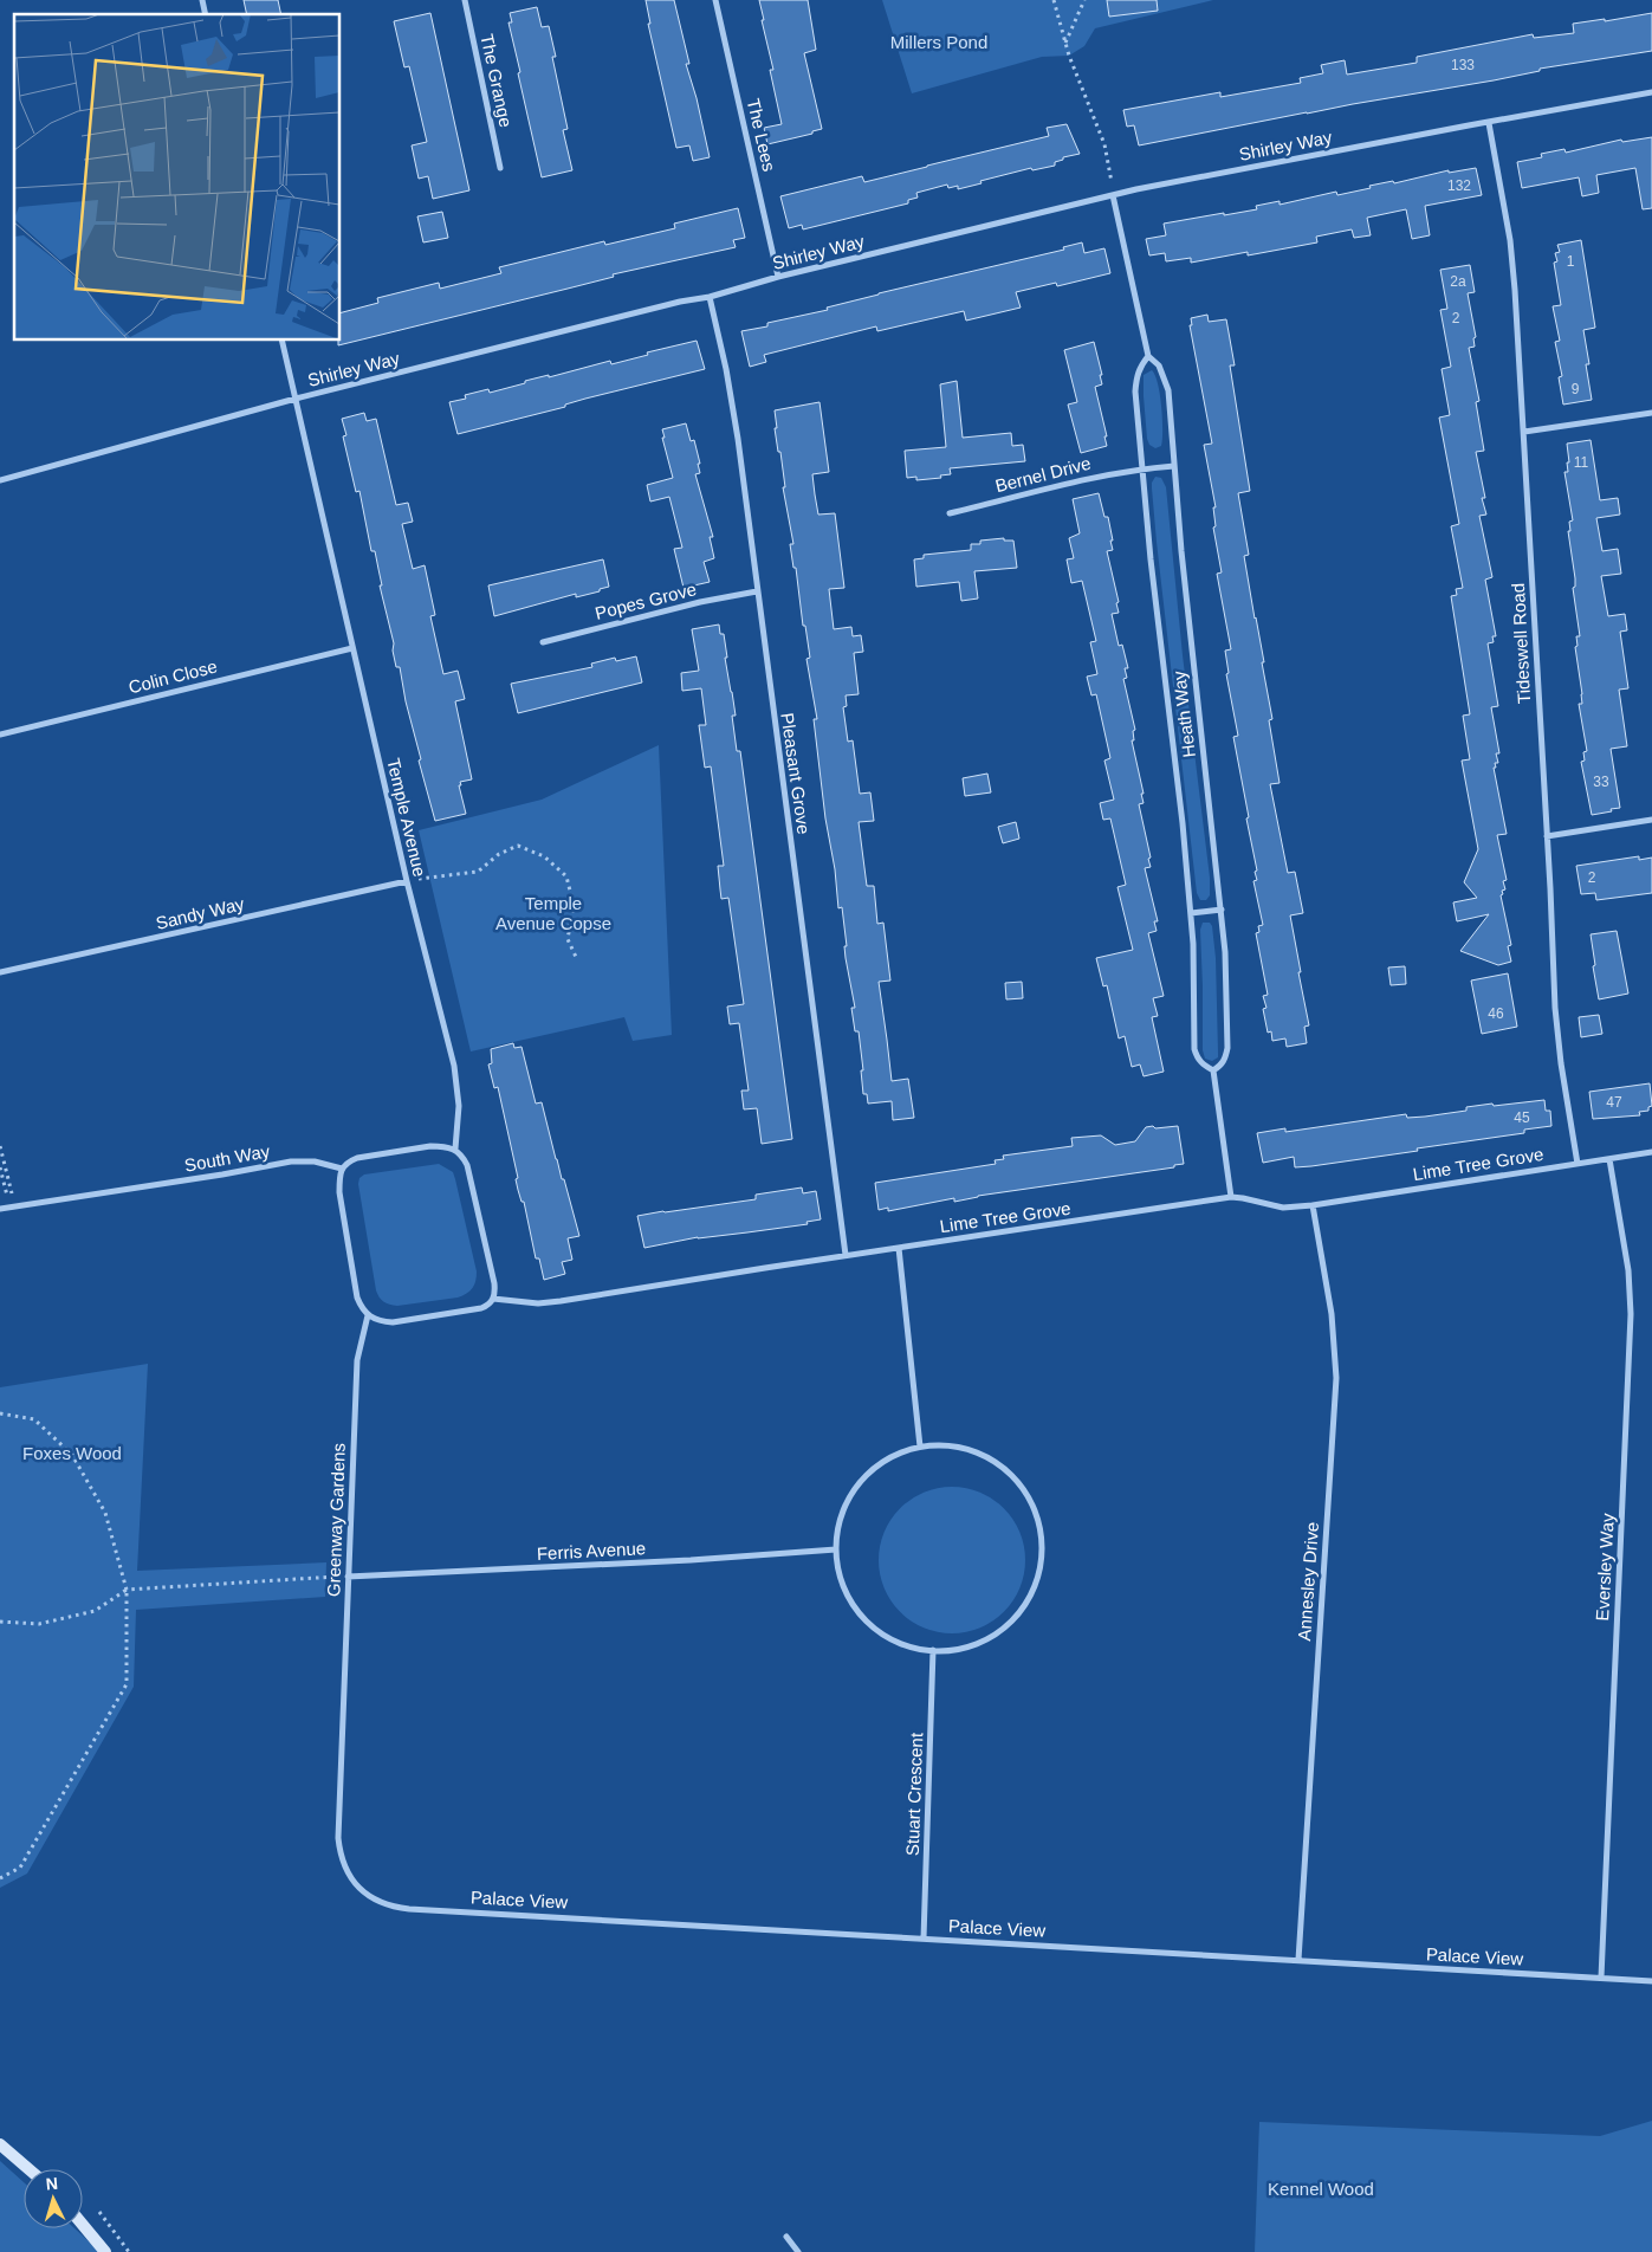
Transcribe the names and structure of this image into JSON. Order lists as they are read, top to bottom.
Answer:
{
  "streets": {
    "street": [
      "The Grange",
      "The Lees",
      "Shirley Way",
      "Bernel Drive",
      "Popes Grove",
      "Tideswell Road",
      "Colin Close",
      "Heath Way",
      "Pleasant Grove",
      "Temple Avenue",
      "Sandy Way",
      "South Way",
      "Lime Tree Grove",
      "Greenway Gardens",
      "Ferris Avenue",
      "Eversley Way",
      "Annesley Drive",
      "Stuart Crescent",
      "Palace View"
    ]
  },
  "crossings": [
    ["The Lees", "Shirley Way"],
    ["Shirley Way", "Tideswell Road"],
    ["Shirley Way", "Heath Way"],
    ["Shirley Way", "Pleasant Grove"],
    ["Shirley Way", "Temple Avenue"],
    ["Bernel Drive", "Heath Way"],
    ["Popes Grove", "Pleasant Grove"],
    ["Tideswell Road", "Lime Tree Grove"],
    ["Colin Close", "Temple Avenue"],
    ["Pleasant Grove", "Lime Tree Grove"],
    ["Temple Avenue", "Sandy Way"],
    ["Temple Avenue", "South Way"],
    ["Temple Avenue", "Lime Tree Grove"],
    ["Temple Avenue", "Greenway Gardens"],
    ["South Way", "Lime Tree Grove"],
    ["South Way", "Greenway Gardens"],
    ["Lime Tree Grove", "Greenway Gardens"],
    ["Lime Tree Grove", "Eversley Way"],
    ["Lime Tree Grove", "Annesley Drive"],
    ["Greenway Gardens", "Ferris Avenue"],
    ["Greenway Gardens", "Palace View"],
    ["Ferris Avenue", "Stuart Crescent"],
    ["Eversley Way", "Palace View"],
    ["Annesley Drive", "Palace View"],
    ["Stuart Crescent", "Palace View"]
  ],
  "parks": [
    "Millers Pond",
    "Temple Avenue Copse",
    "Foxes Wood",
    "Kennel Wood"
  ],
  "house_numbers": [
    "133",
    "132",
    "1",
    "2a",
    "2",
    "9",
    "11",
    "33",
    "2",
    "46",
    "47",
    "45"
  ],
  "north": "top"
}
